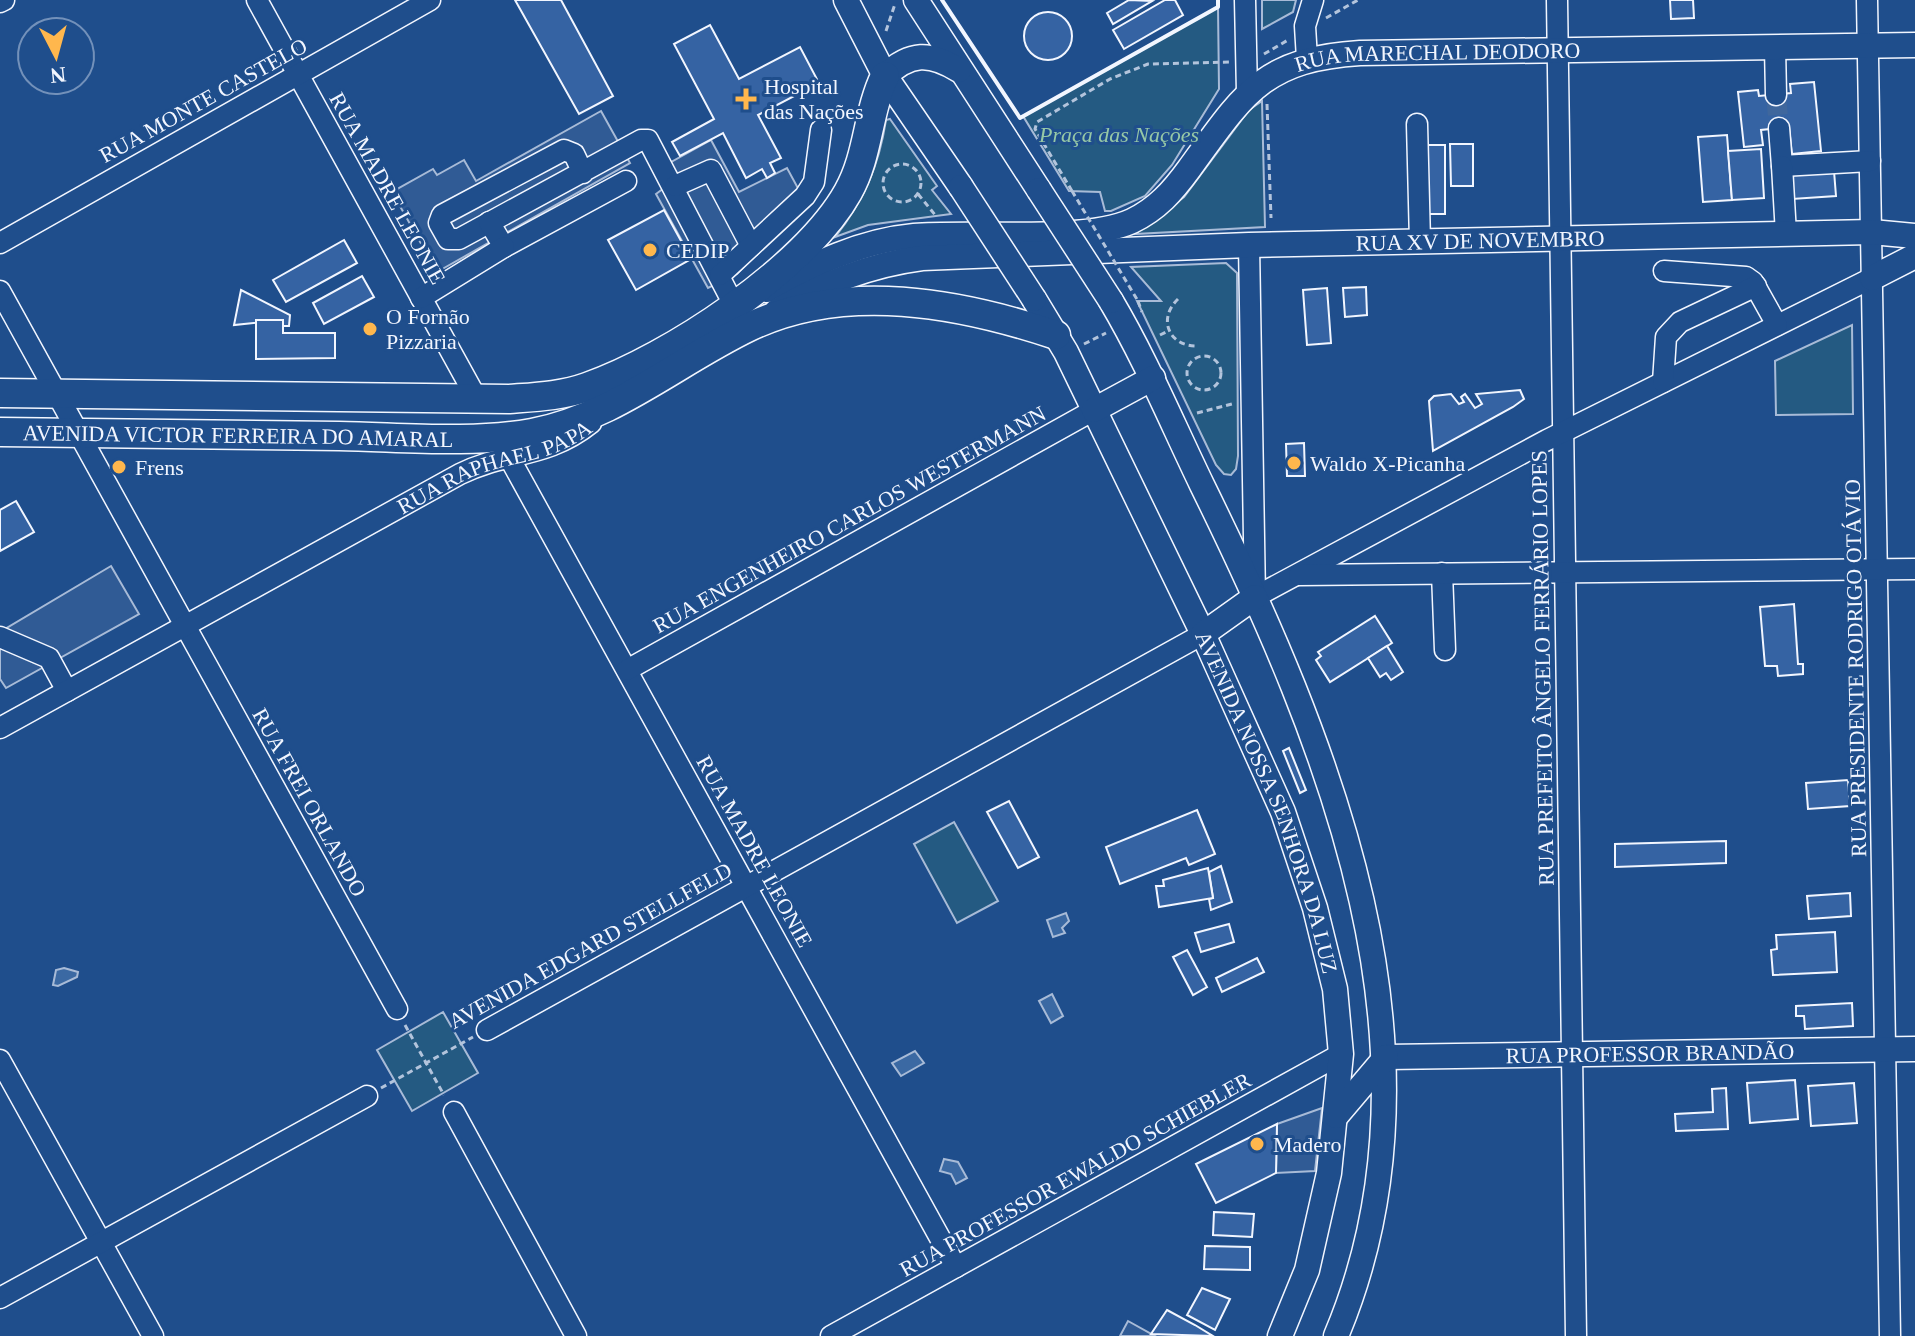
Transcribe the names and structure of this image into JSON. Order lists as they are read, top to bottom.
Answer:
{
  "streets": {
    "highway": ["AVENIDA VICTOR FERREIRA DO AMARAL", "RUA RAPHAEL PAPA"],
    "main road": [
      "RUA MARECHAL DEODORO",
      "RUA XV DE NOVEMBRO",
      "AVENIDA NOSSA SENHORA DA LUZ",
      "RUA PROFESSOR BRANDÃO"
    ],
    "street": [
      "RUA MONTE CASTELO",
      "RUA MADRE LEONIE",
      "RUA ENGENHEIRO CARLOS WESTERMANN",
      "RUA PREFEITO ÂNGELO FERRÁRIO LOPES",
      "RUA PRESIDENTE RODRIGO OTÁVIO",
      "RUA FREI ORLANDO",
      "AVENIDA EDGARD STELLFELD",
      "RUA PROFESSOR EWALDO SCHIEBLER"
    ]
  },
  "crossings": [
    ["RUA MARECHAL DEODORO", "RUA RAPHAEL PAPA"],
    ["RUA MARECHAL DEODORO", "RUA PREFEITO ÂNGELO FERRÁRIO LOPES"],
    ["RUA MARECHAL DEODORO", "RUA PRESIDENTE RODRIGO OTÁVIO"],
    ["RUA MONTE CASTELO", "RUA MADRE LEONIE"],
    ["RUA MADRE LEONIE", "AVENIDA VICTOR FERREIRA DO AMARAL"],
    ["RUA MADRE LEONIE", "RUA RAPHAEL PAPA"],
    ["RUA MADRE LEONIE", "RUA ENGENHEIRO CARLOS WESTERMANN"],
    ["RUA MADRE LEONIE", "AVENIDA EDGARD STELLFELD"],
    ["RUA MADRE LEONIE", "RUA PROFESSOR EWALDO SCHIEBLER"],
    ["RUA XV DE NOVEMBRO", "RUA RAPHAEL PAPA"],
    ["RUA XV DE NOVEMBRO", "RUA PREFEITO ÂNGELO FERRÁRIO LOPES"],
    ["RUA XV DE NOVEMBRO", "RUA PRESIDENTE RODRIGO OTÁVIO"],
    ["AVENIDA VICTOR FERREIRA DO AMARAL", "RUA RAPHAEL PAPA"],
    ["AVENIDA VICTOR FERREIRA DO AMARAL", "RUA FREI ORLANDO"],
    ["RUA RAPHAEL PAPA", "RUA FREI ORLANDO"],
    ["RUA ENGENHEIRO CARLOS WESTERMANN", "AVENIDA NOSSA SENHORA DA LUZ"],
    ["RUA PREFEITO ÂNGELO FERRÁRIO LOPES", "RUA PROFESSOR BRANDÃO"],
    ["RUA PRESIDENTE RODRIGO OTÁVIO", "RUA PROFESSOR BRANDÃO"],
    ["AVENIDA NOSSA SENHORA DA LUZ", "AVENIDA EDGARD STELLFELD"],
    ["AVENIDA NOSSA SENHORA DA LUZ", "RUA PROFESSOR BRANDÃO"],
    ["AVENIDA NOSSA SENHORA DA LUZ", "RUA PROFESSOR EWALDO SCHIEBLER"]
  ],
  "parks": ["Praça das Nações"],
  "places": {
    "health": ["Hospital das Nações"],
    "other": [
      "CEDIP",
      "O Fornão Pizzaria",
      "Waldo X-Picanha",
      "Frens",
      "Madero"
    ]
  },
  "north": "bottom"
}
